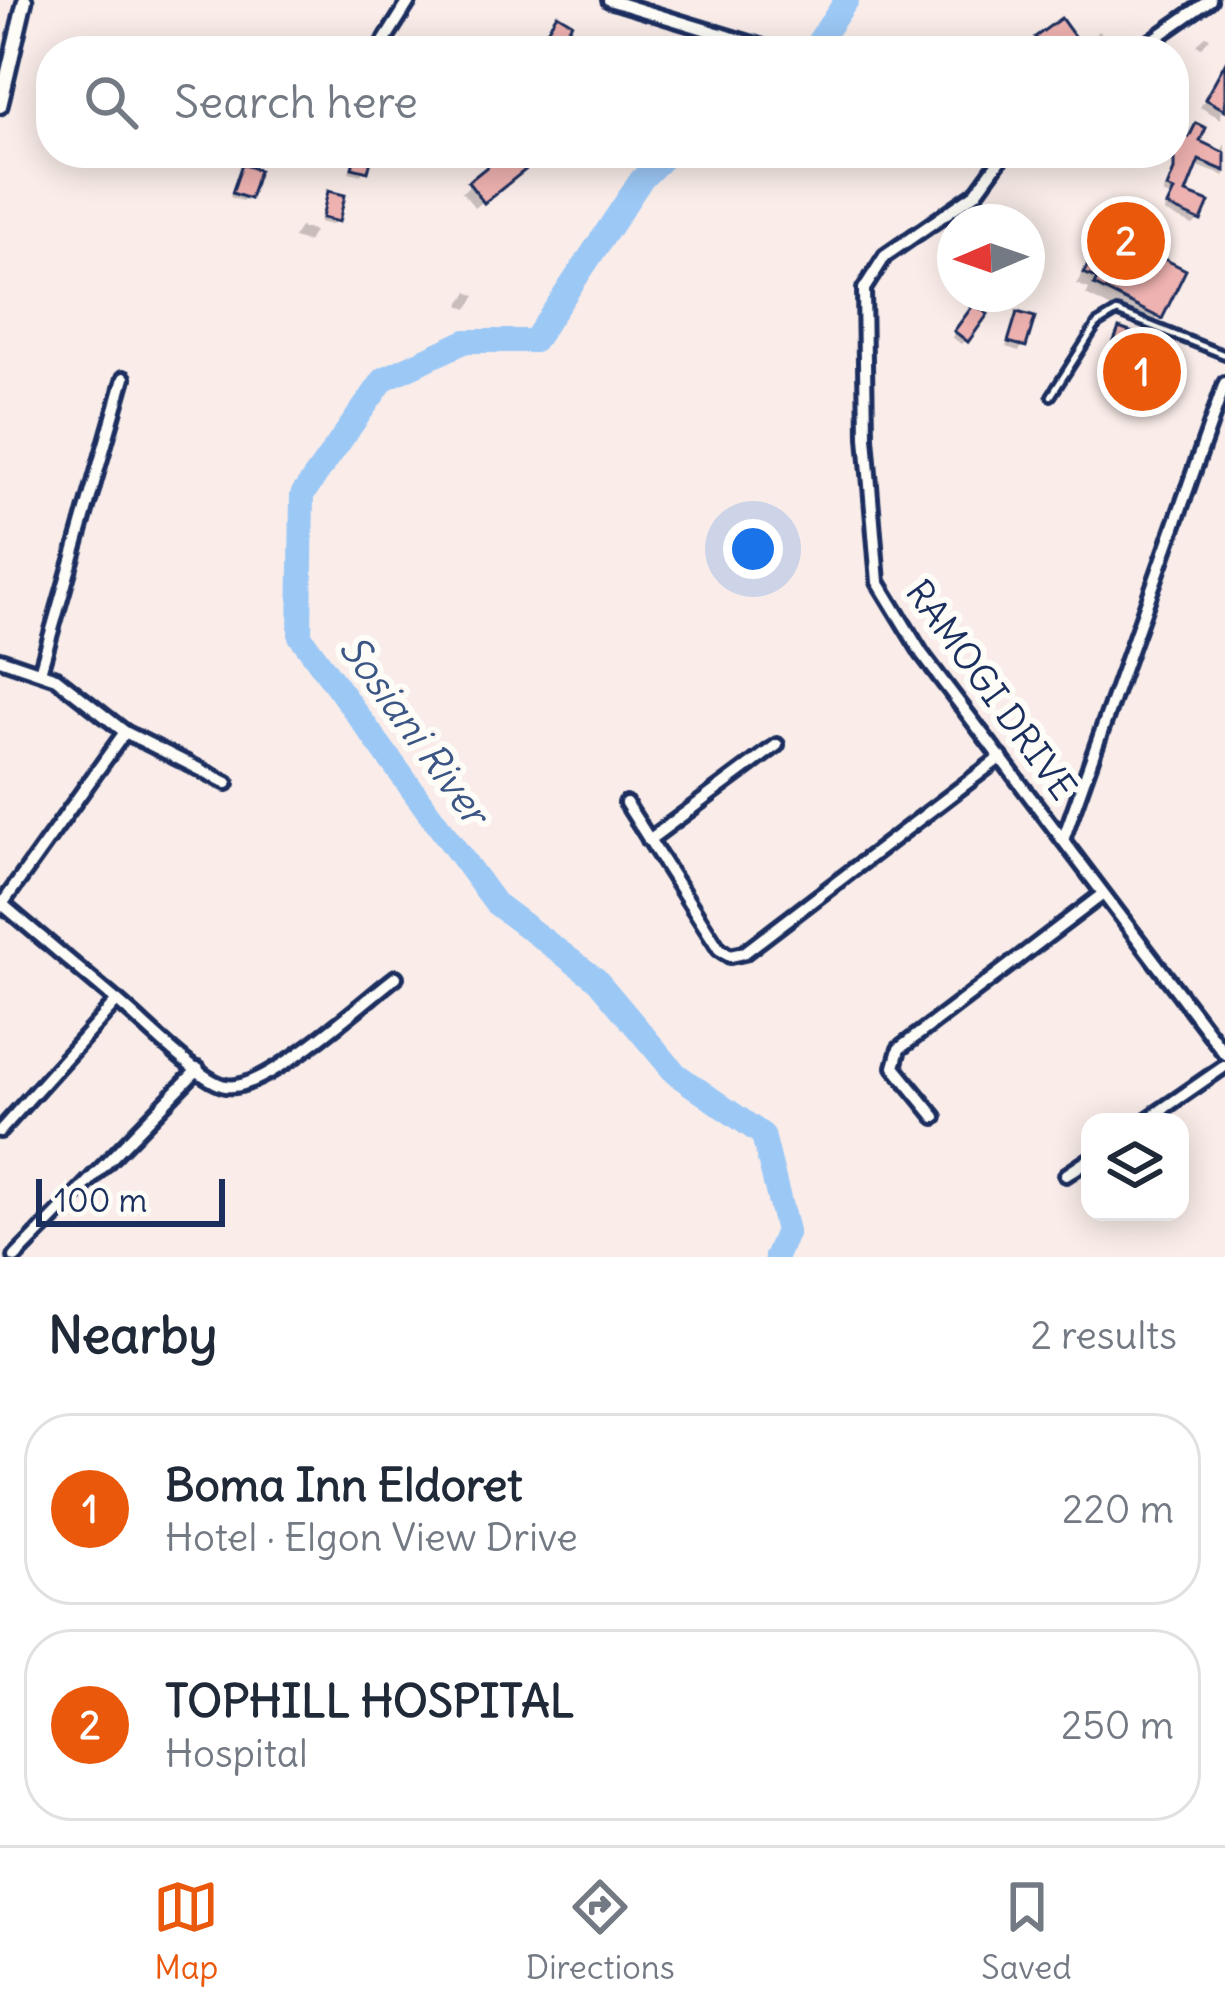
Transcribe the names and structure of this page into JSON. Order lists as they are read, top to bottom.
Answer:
{
  "streets": {
    "street": ["RAMOGI DRIVE"]
  },
  "water": ["Sosiani River"],
  "scale_bar": "100 m",
  "north": "left",
  "page": {
    "search": "Search here",
    "pins": ["2", "1"],
    "scale": "100 m",
    "heading": ["Nearby", "2 results"],
    "list": [
      {
        "mark": "1",
        "name": "Boma Inn Eldoret",
        "note": "Hotel · Elgon View Drive",
        "value": "220 m"
      },
      {
        "mark": "2",
        "name": "TOPHILL HOSPITAL",
        "note": "Hospital",
        "value": "250 m"
      }
    ],
    "nav": ["Map", "Directions", "Saved"]
  }
}
